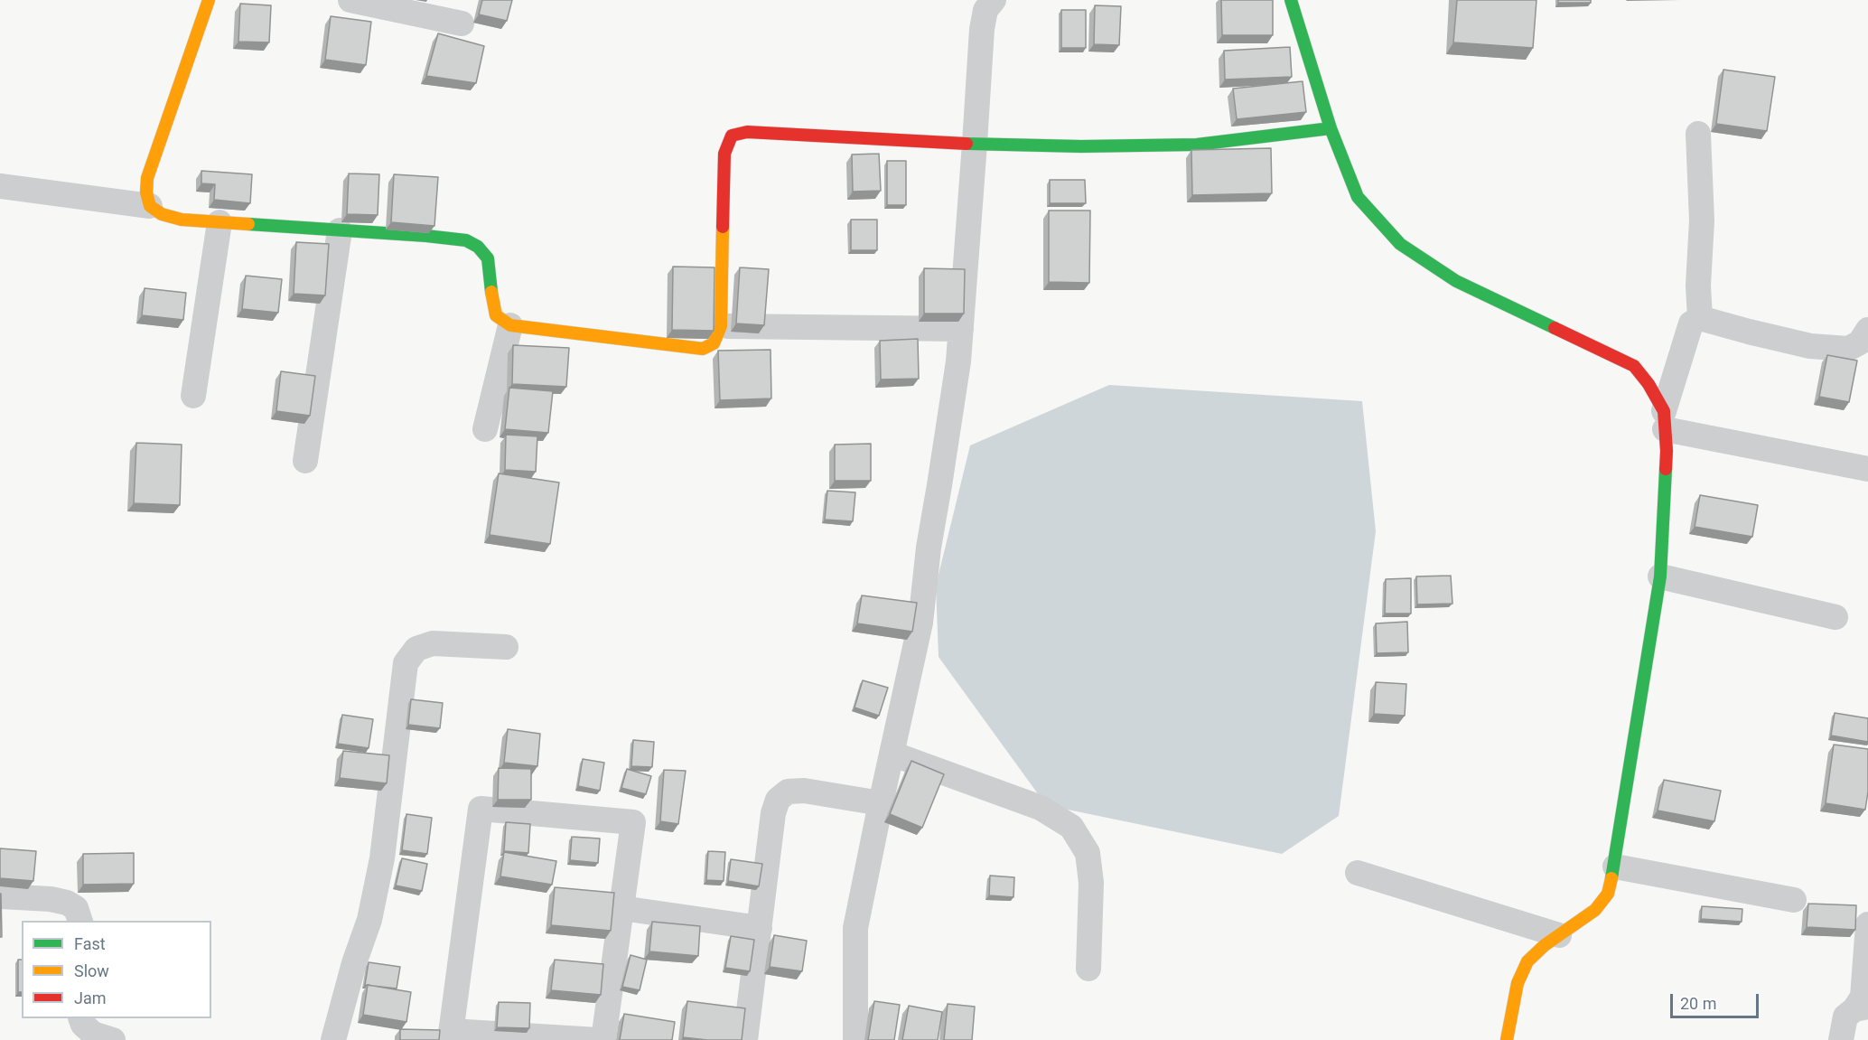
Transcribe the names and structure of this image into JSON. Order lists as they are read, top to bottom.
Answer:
{
  "legend": ["Fast", "Slow", "Jam"],
  "scale_bar": "20 m"
}
